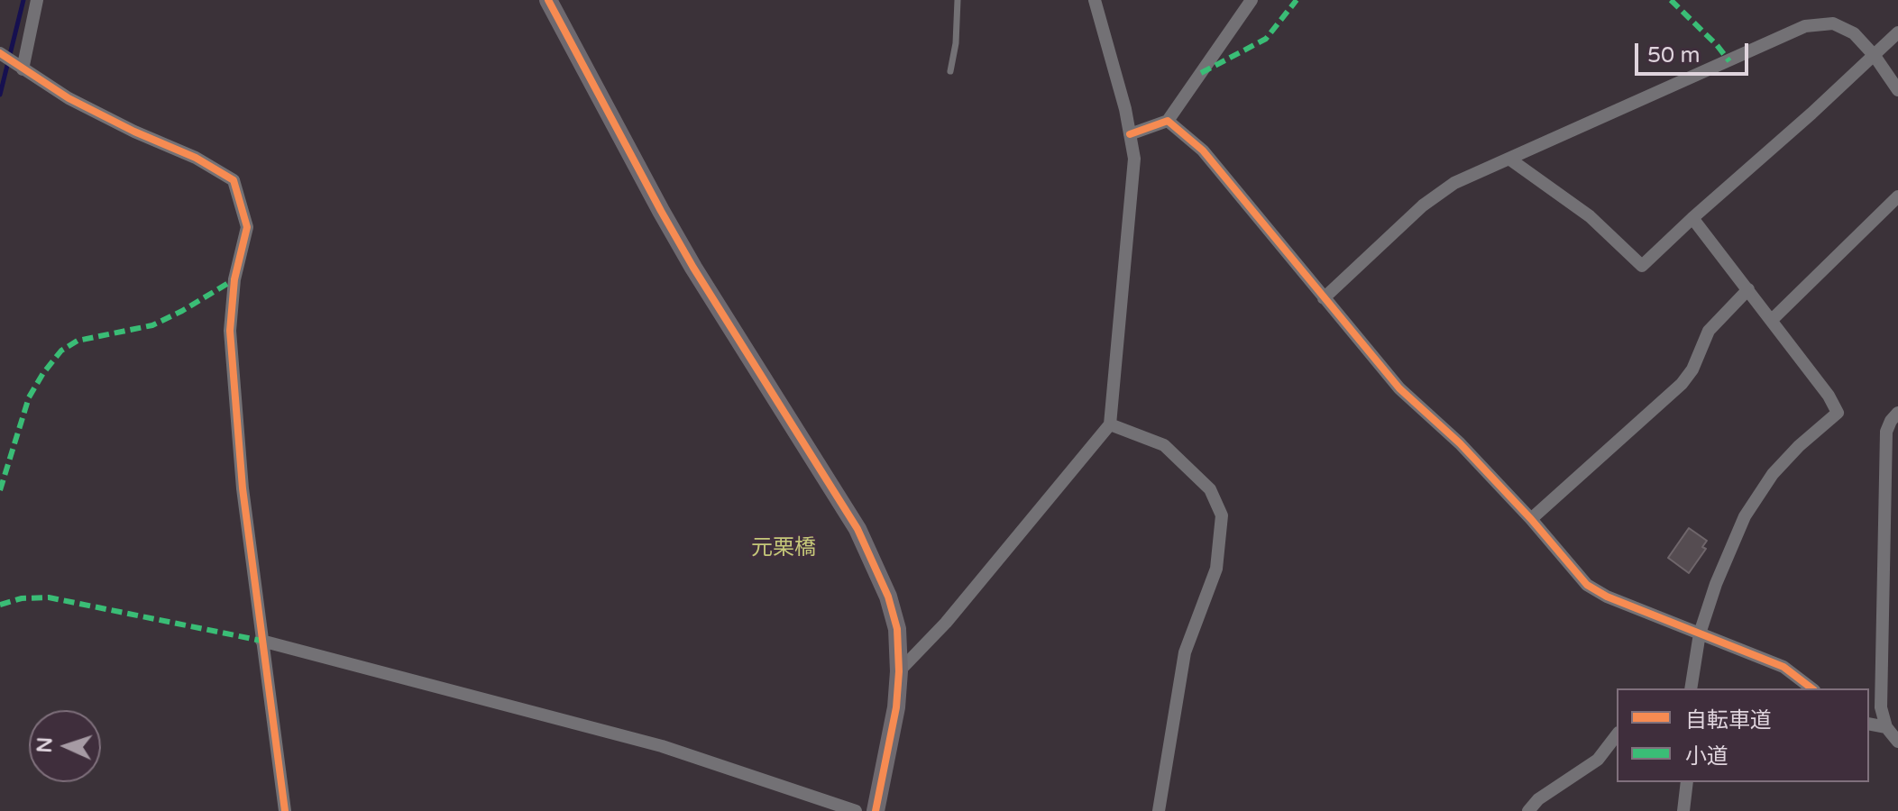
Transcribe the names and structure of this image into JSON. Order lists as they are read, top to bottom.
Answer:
{
  "districts": ["元栗橋"],
  "legend": ["自転車道", "小道"],
  "scale_bar": "50 m",
  "north": "left"
}
